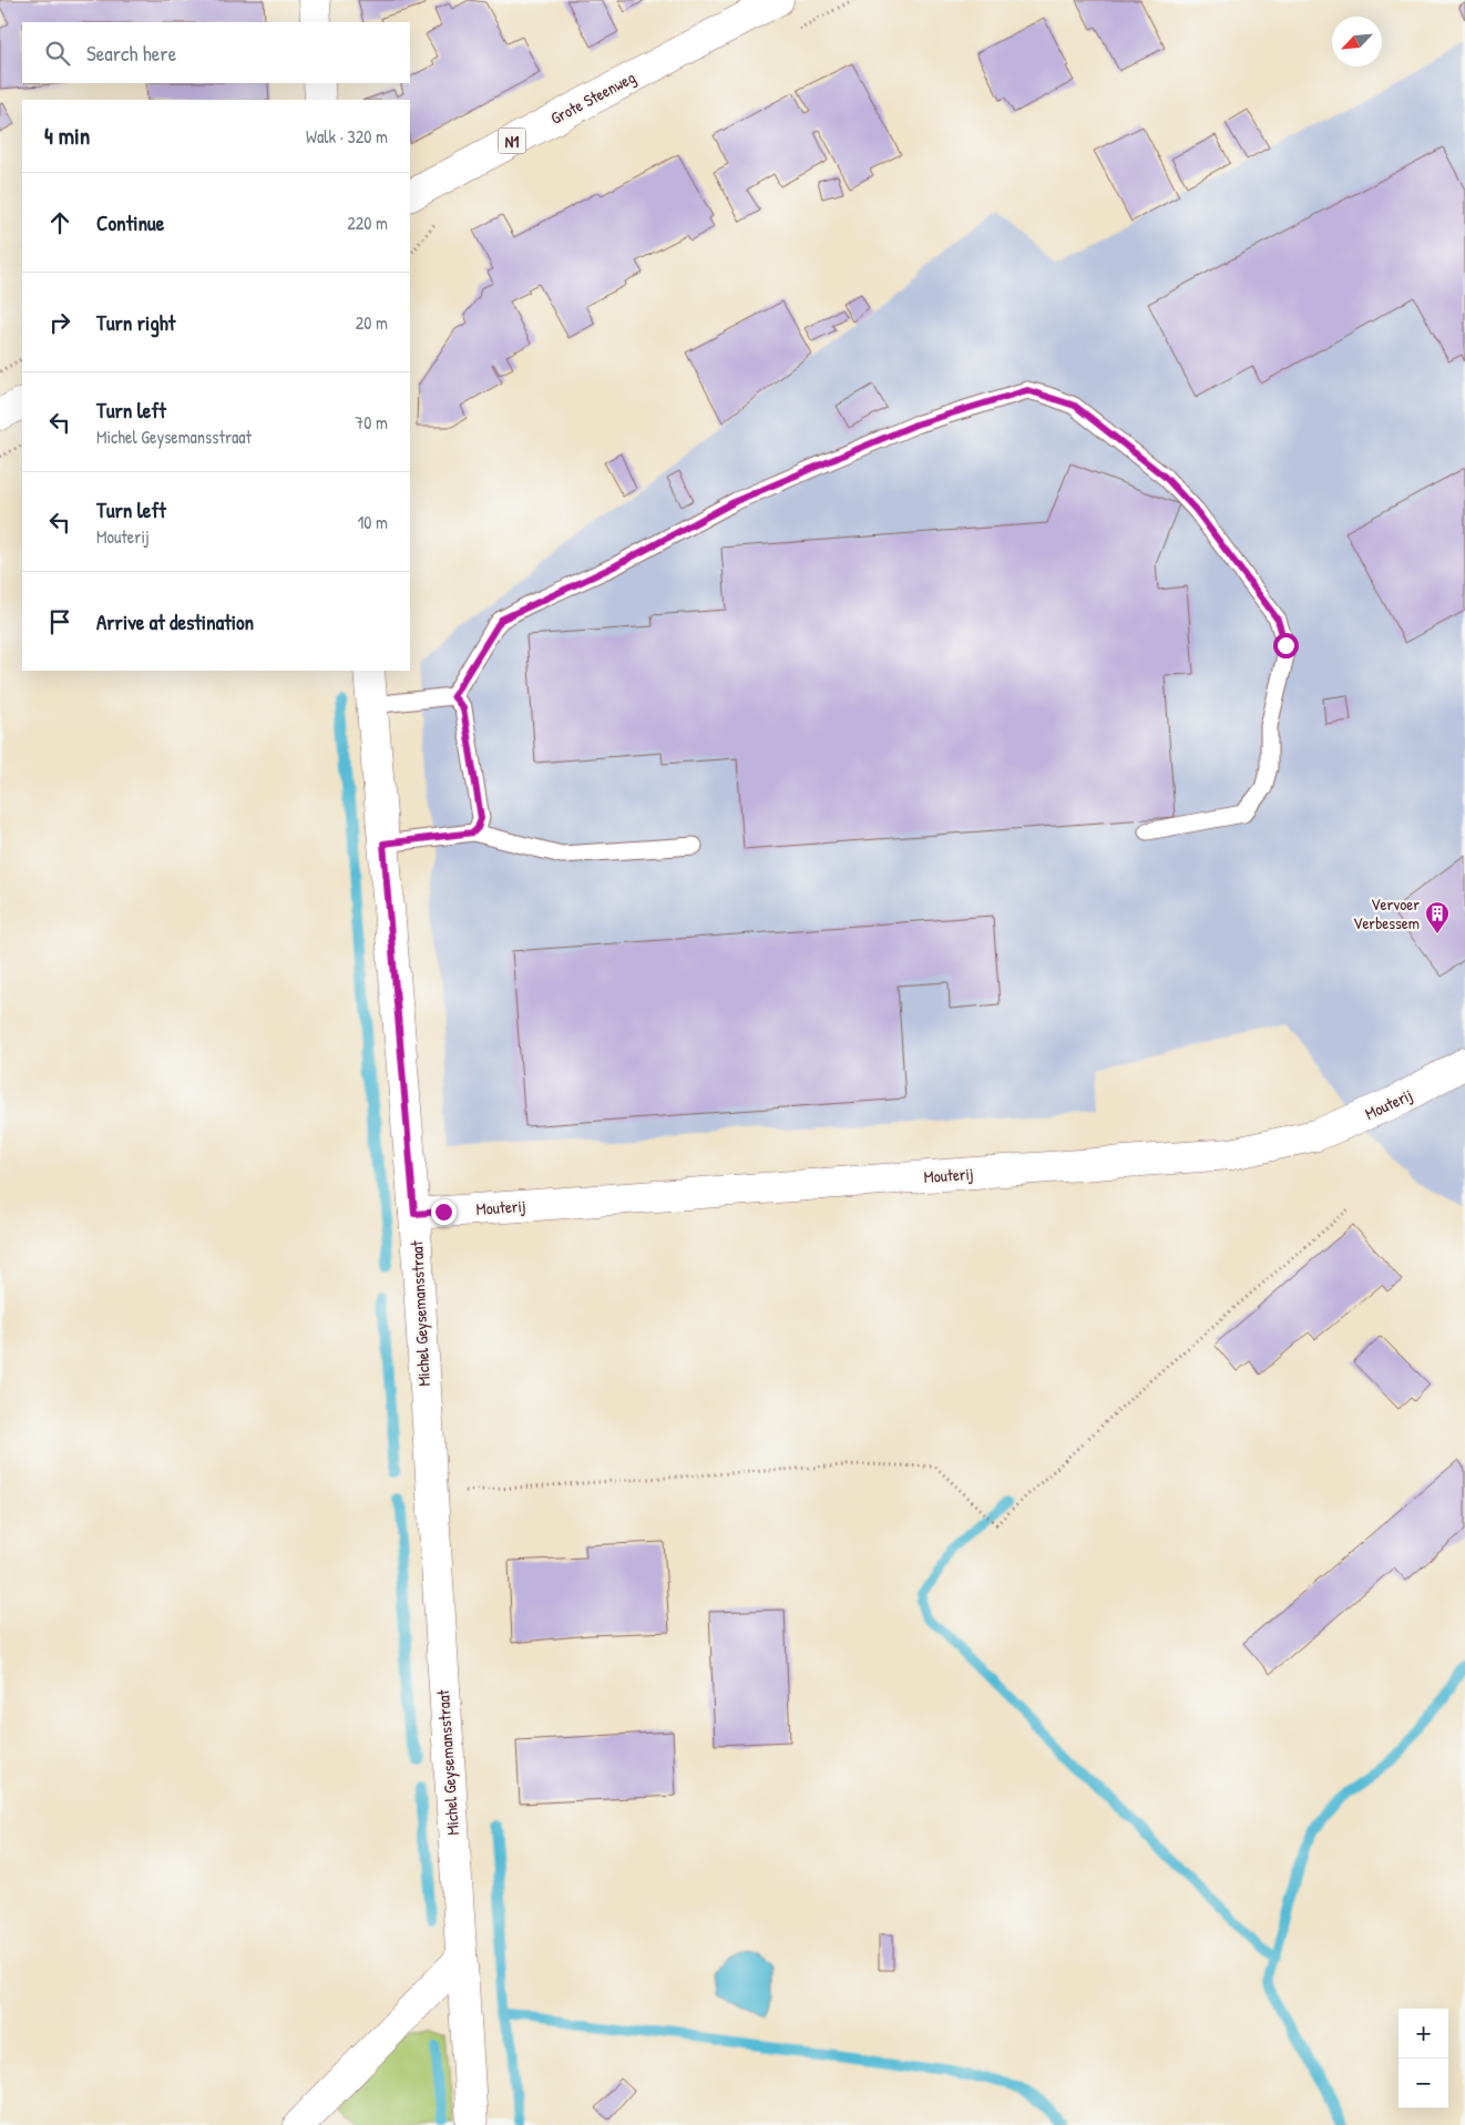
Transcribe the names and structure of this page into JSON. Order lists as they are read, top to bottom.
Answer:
{
  "streets": {
    "street": [
      "Grote Steenweg",
      "N1",
      "Mouterij",
      "Michel Geysemansstraat"
    ]
  },
  "crossings": [
    ["Mouterij", "Michel Geysemansstraat"]
  ],
  "places": {
    "building": ["Vervoer Verbessem"]
  },
  "north": "bottom left",
  "page": {
    "search": "Search here",
    "heading": ["4 min", "Walk · 320 m"],
    "list": [
      ["Continue", "220 m"],
      ["Turn right", "20 m"],
      ["Turn left", "Michel Geysemansstraat", "70 m"],
      ["Turn left", "Mouterij", "10 m"],
      "Arrive at destination"
    ],
    "map_buttons": ["+", "−"]
  }
}
